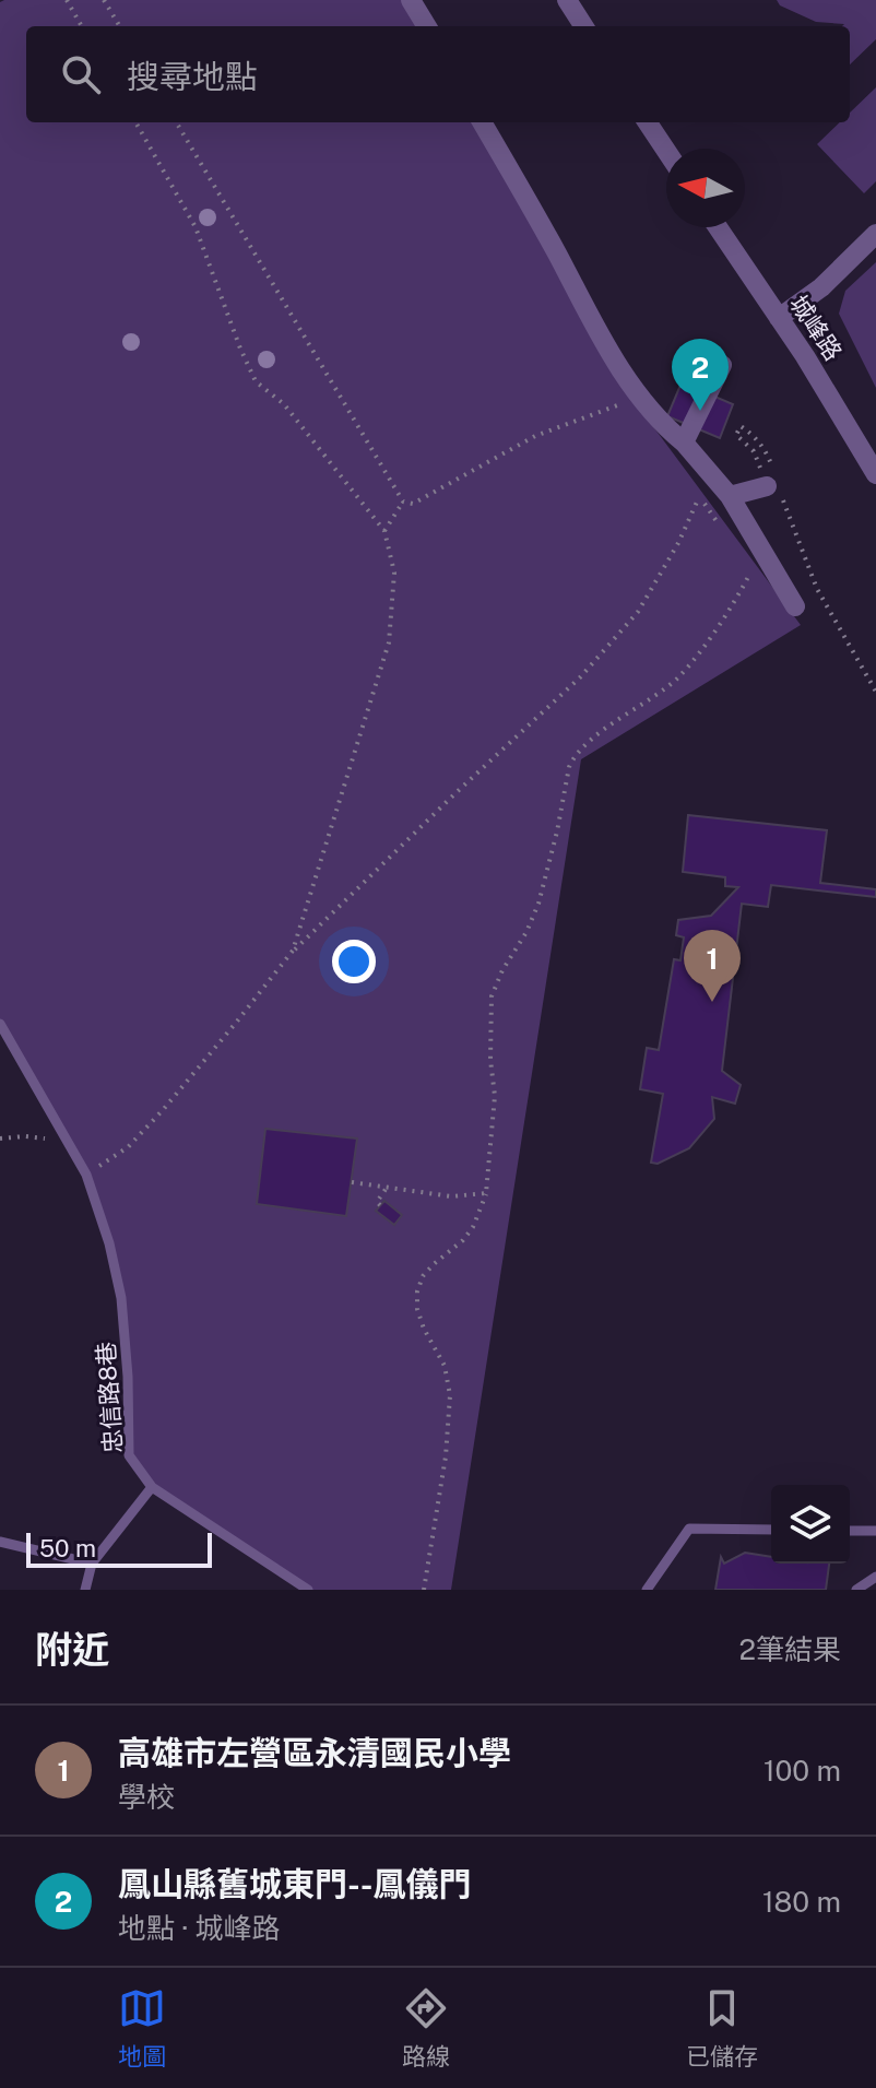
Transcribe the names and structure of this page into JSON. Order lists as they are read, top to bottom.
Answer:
{
  "streets": {
    "street": ["城峰路"],
    "lane": ["忠信路8巷"]
  },
  "scale_bar": "50 m",
  "north": "left",
  "page": {
    "search": "搜尋地點",
    "pins": ["2", "1"],
    "scale": "50 m",
    "heading": ["附近", "2筆結果"],
    "list": [
      {
        "mark": "1",
        "name": "高雄市左營區永清國民小學",
        "note": "學校",
        "value": "100 m"
      },
      {
        "mark": "2",
        "name": "鳳山縣舊城東門--鳳儀門",
        "note": "地點 · 城峰路",
        "value": "180 m"
      }
    ],
    "nav": ["地圖", "路線", "已儲存"]
  }
}
